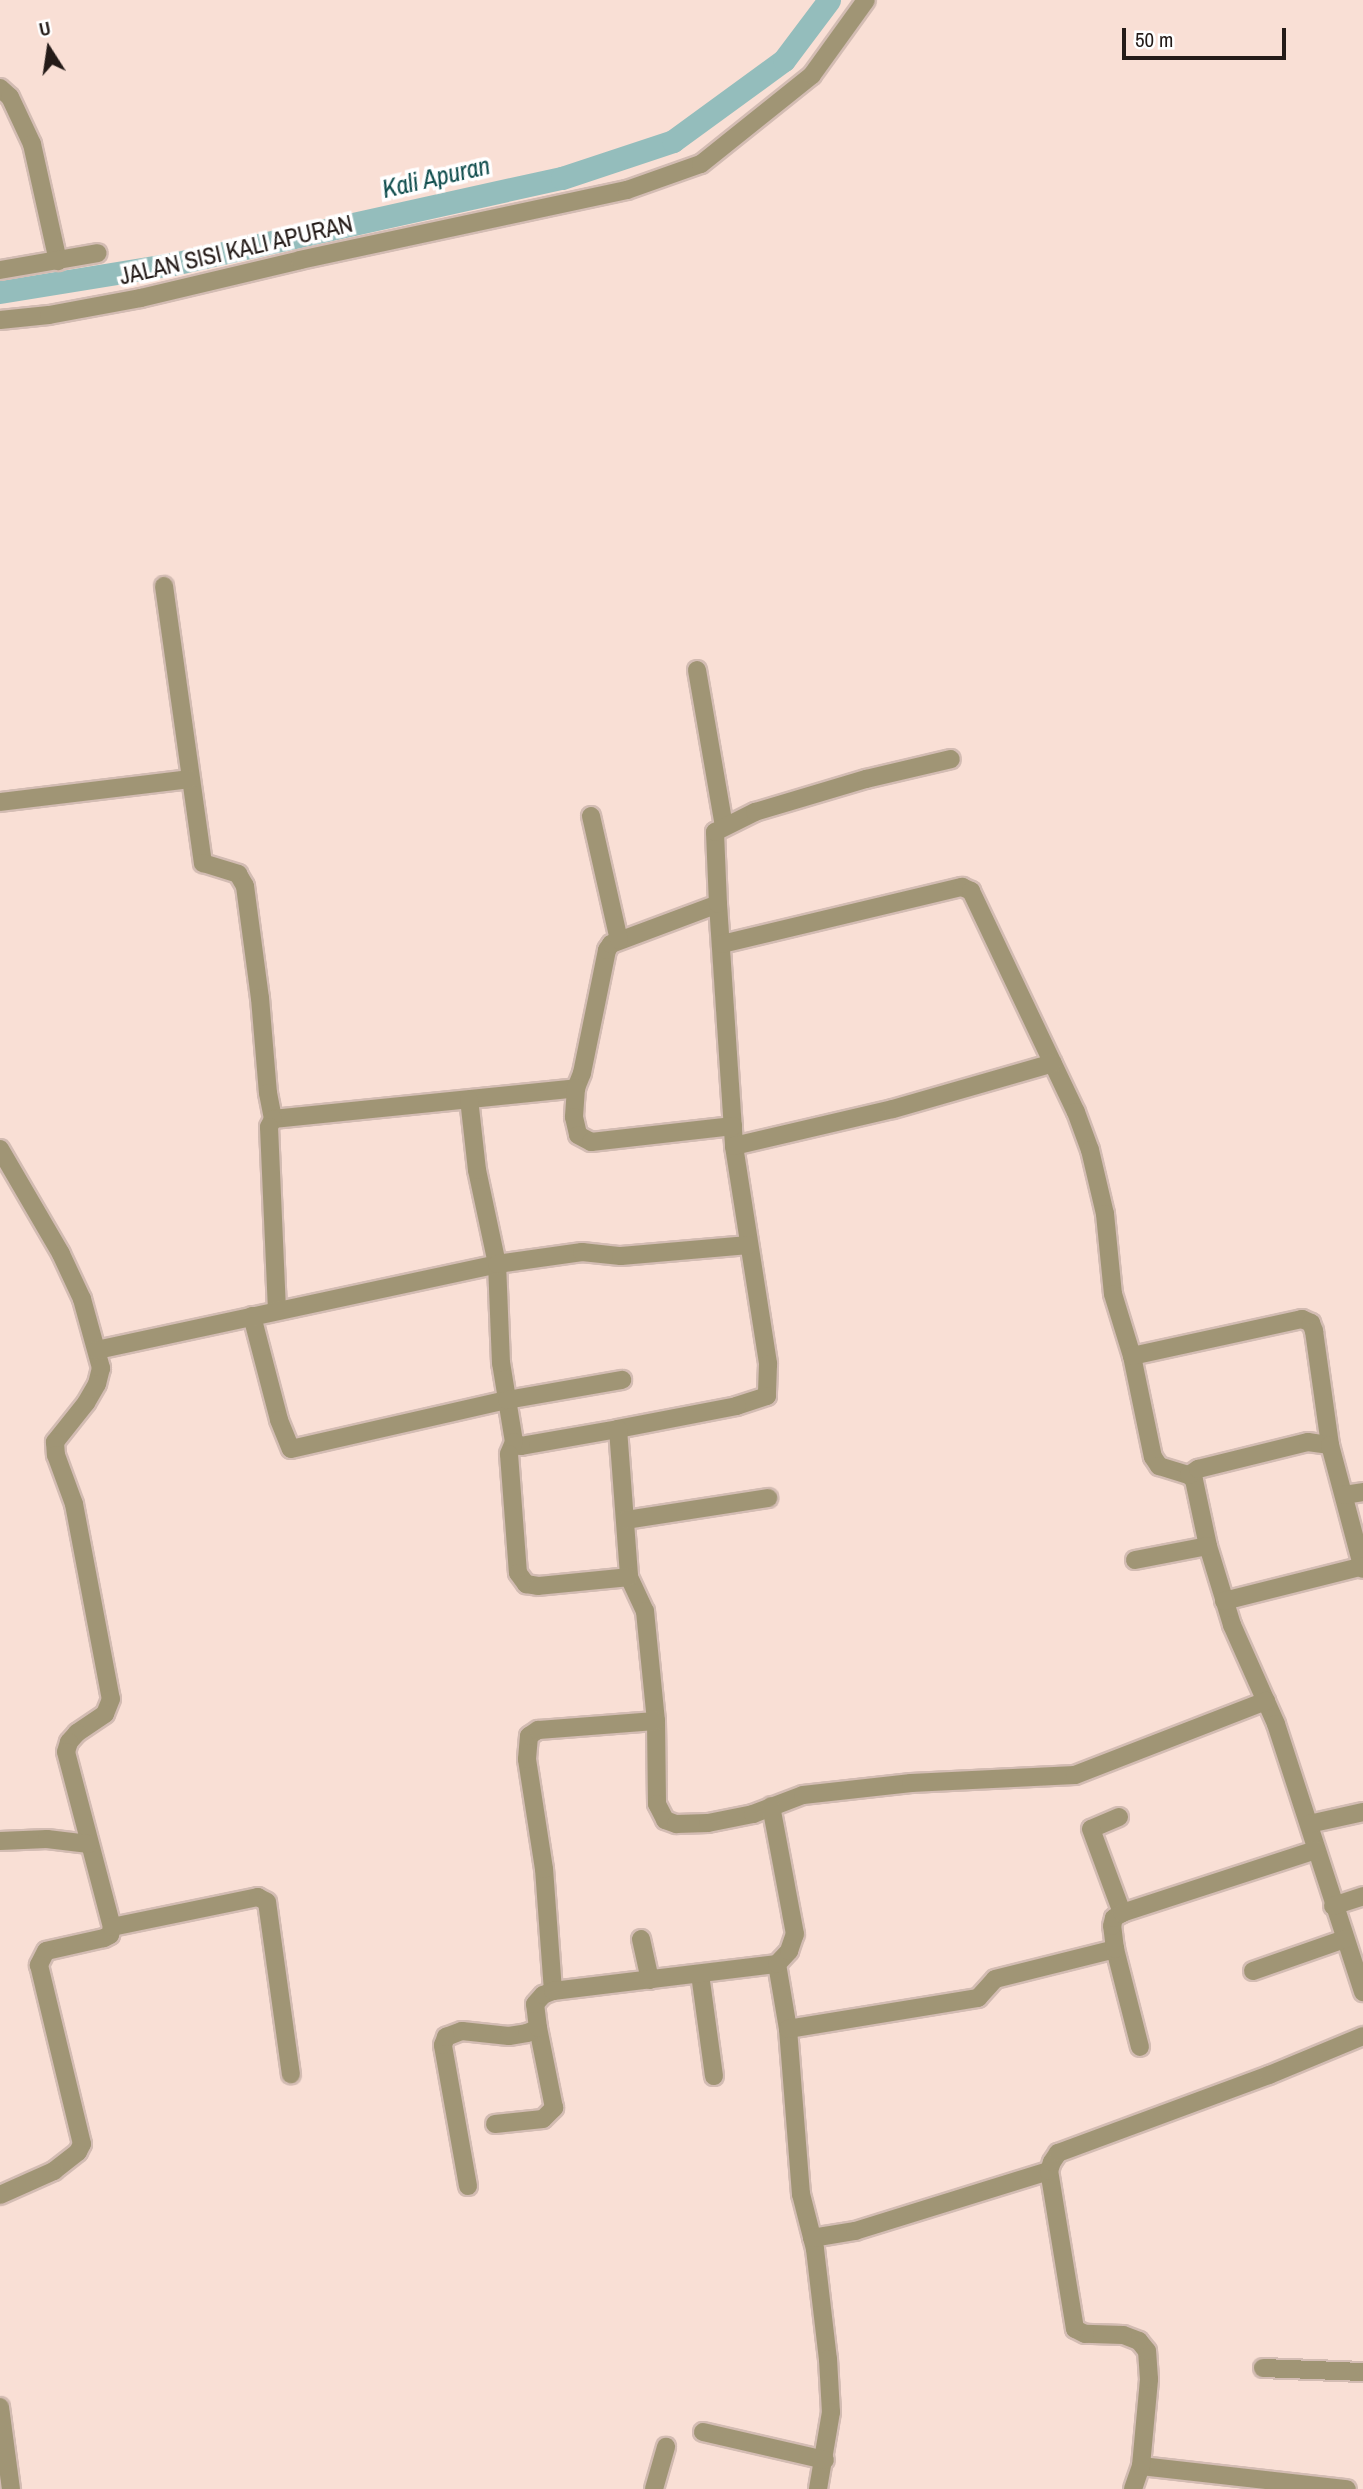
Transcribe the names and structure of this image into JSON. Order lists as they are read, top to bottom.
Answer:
{
  "streets": {
    "street": ["JALAN SISI KALI APURAN"]
  },
  "water": ["Kali Apuran"],
  "scale_bar": "50 m",
  "north": "top"
}
